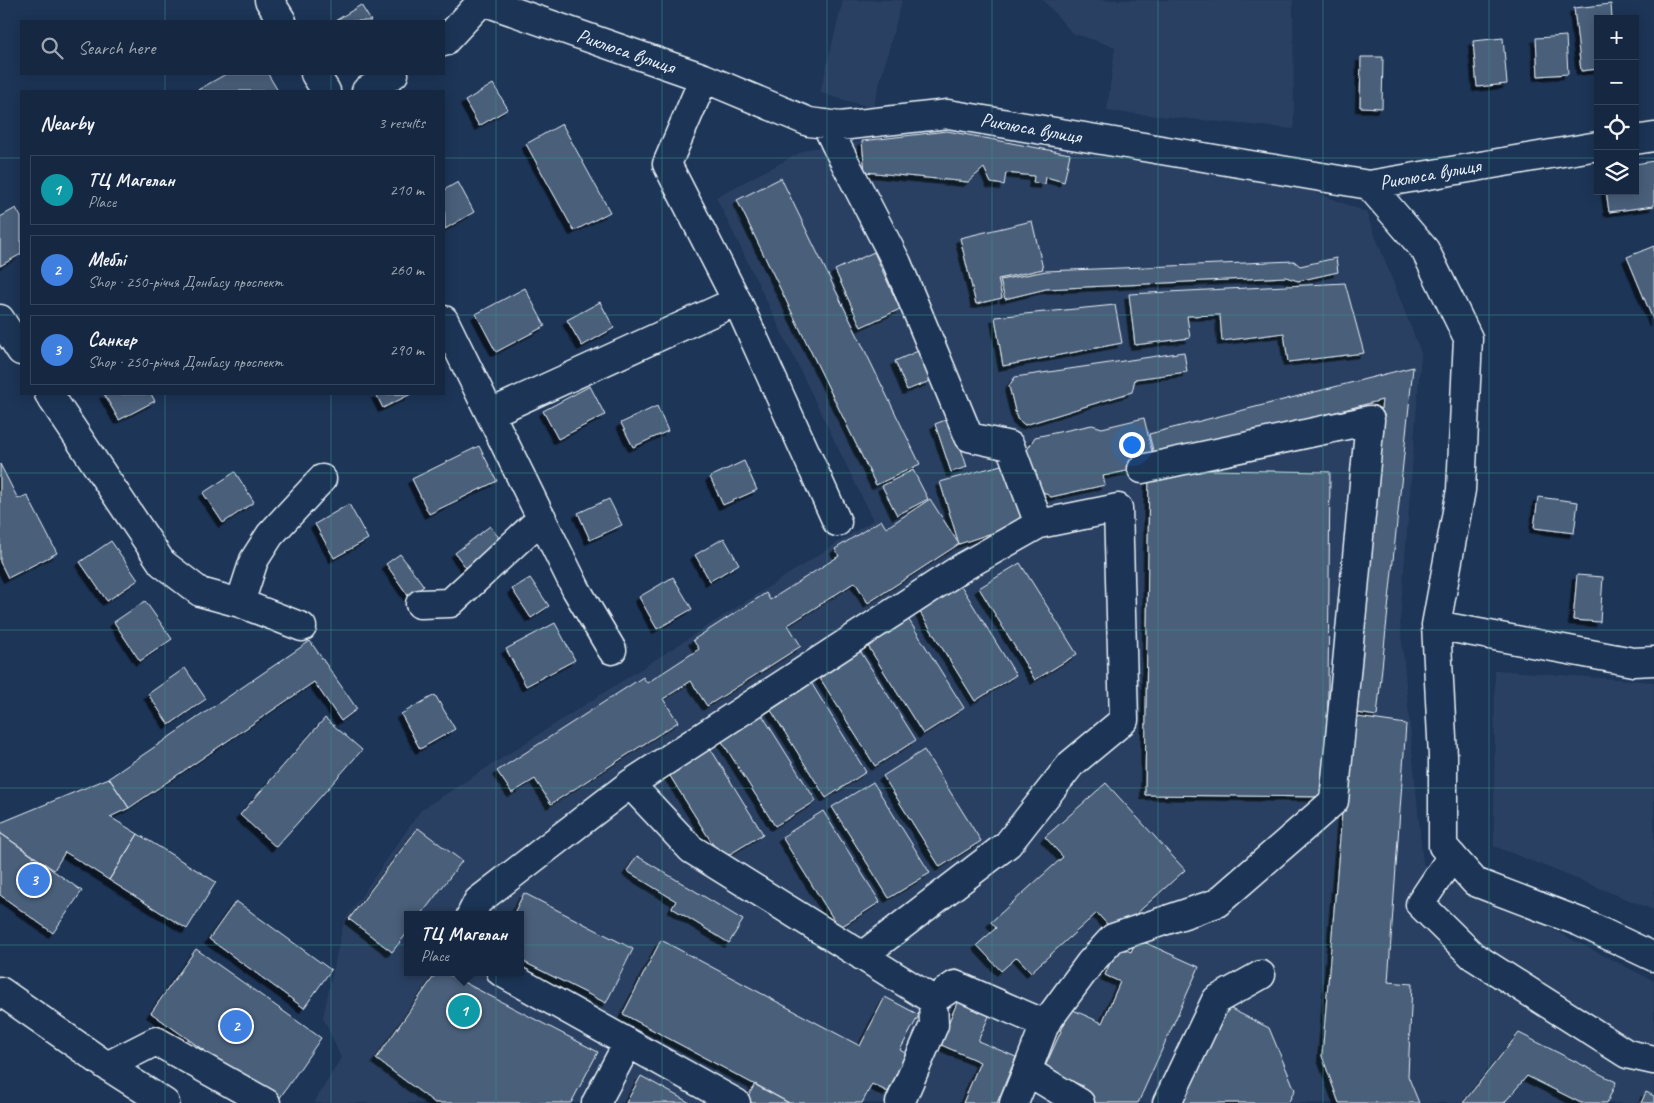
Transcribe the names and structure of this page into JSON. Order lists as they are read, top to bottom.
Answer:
{
  "streets": {
    "street": ["Риклюса вулиця"]
  },
  "page": {
    "map_buttons": ["+", "−"],
    "search": "Search here",
    "heading": ["Nearby", "3 results"],
    "list": [
      {
        "mark": "1",
        "name": "ТЦ Магелан",
        "note": "Place",
        "value": "210 m"
      },
      {
        "mark": "2",
        "name": "Меблі",
        "note": "Shop · 250-річчя Донбасу проспект",
        "value": "260 m"
      },
      {
        "mark": "3",
        "name": "Санкер",
        "note": "Shop · 250-річчя Донбасу проспект",
        "value": "290 m"
      }
    ],
    "pins": ["3", "1", "2"],
    "popup": ["ТЦ Магелан", "Place"]
  }
}
